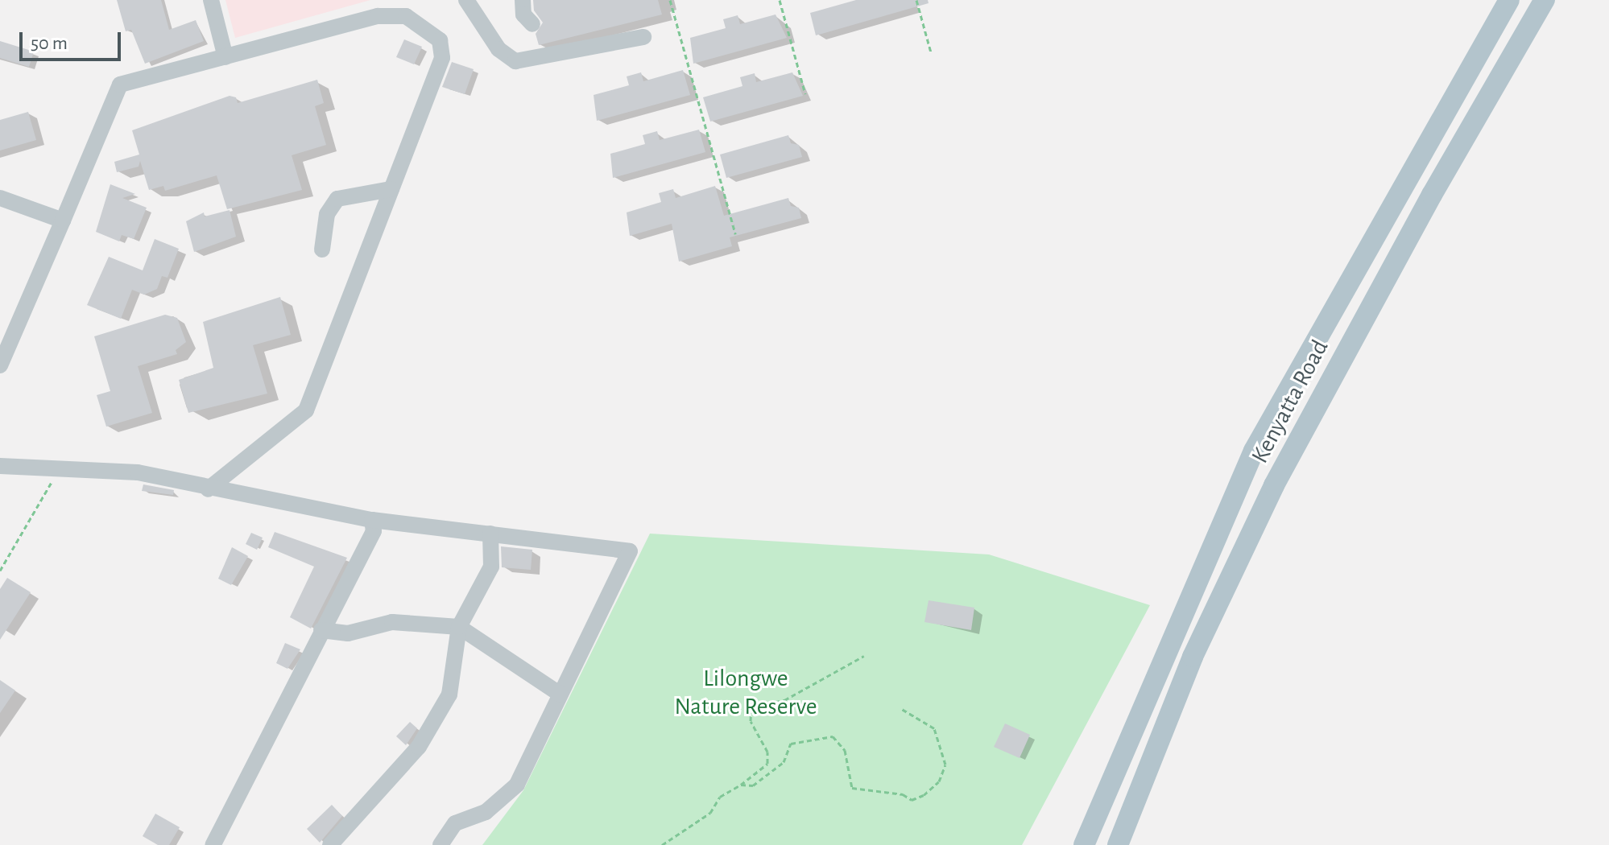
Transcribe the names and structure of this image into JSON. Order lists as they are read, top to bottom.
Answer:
{
  "streets": {
    "main road": ["Kenyatta Road"]
  },
  "parks": ["Lilongwe Nature Reserve"],
  "scale_bar": "50 m"
}
